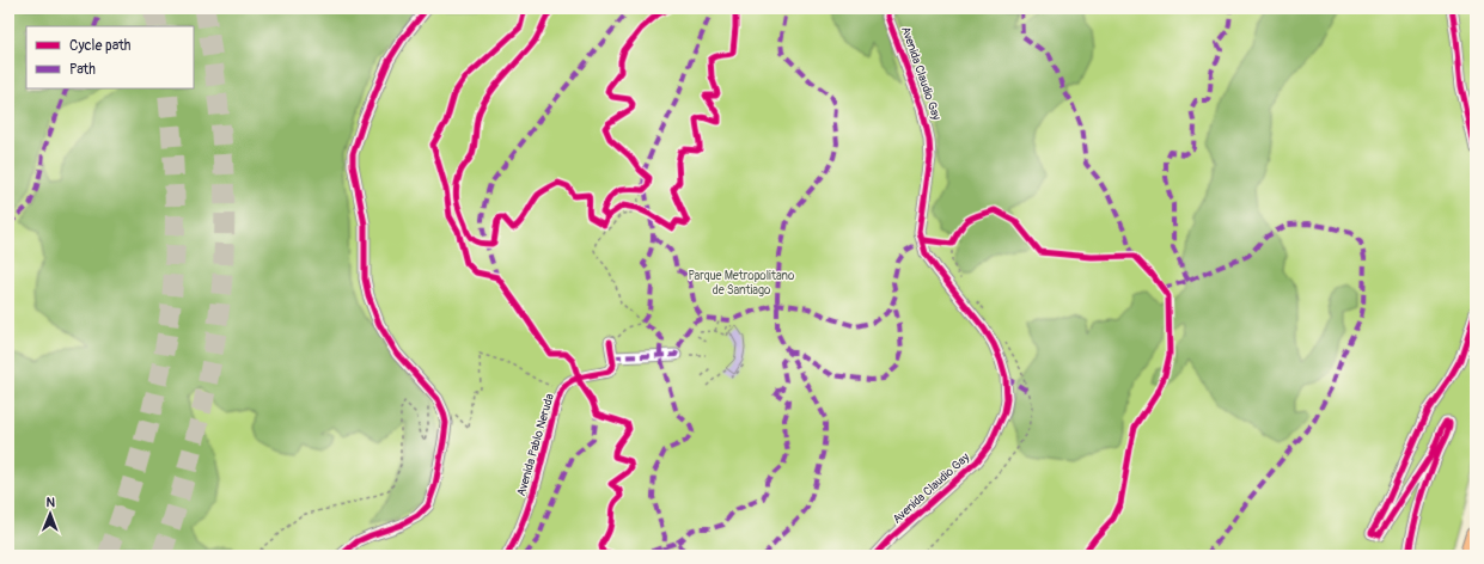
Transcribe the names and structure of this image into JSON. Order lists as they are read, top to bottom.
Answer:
{
  "streets": {
    "street": ["Avenida Claudio Gay", "Avenida Pablo Neruda"]
  },
  "parks": ["Parque Metropolitano de Santiago"],
  "legend": ["Cycle path", "Path"],
  "north": "top"
}
